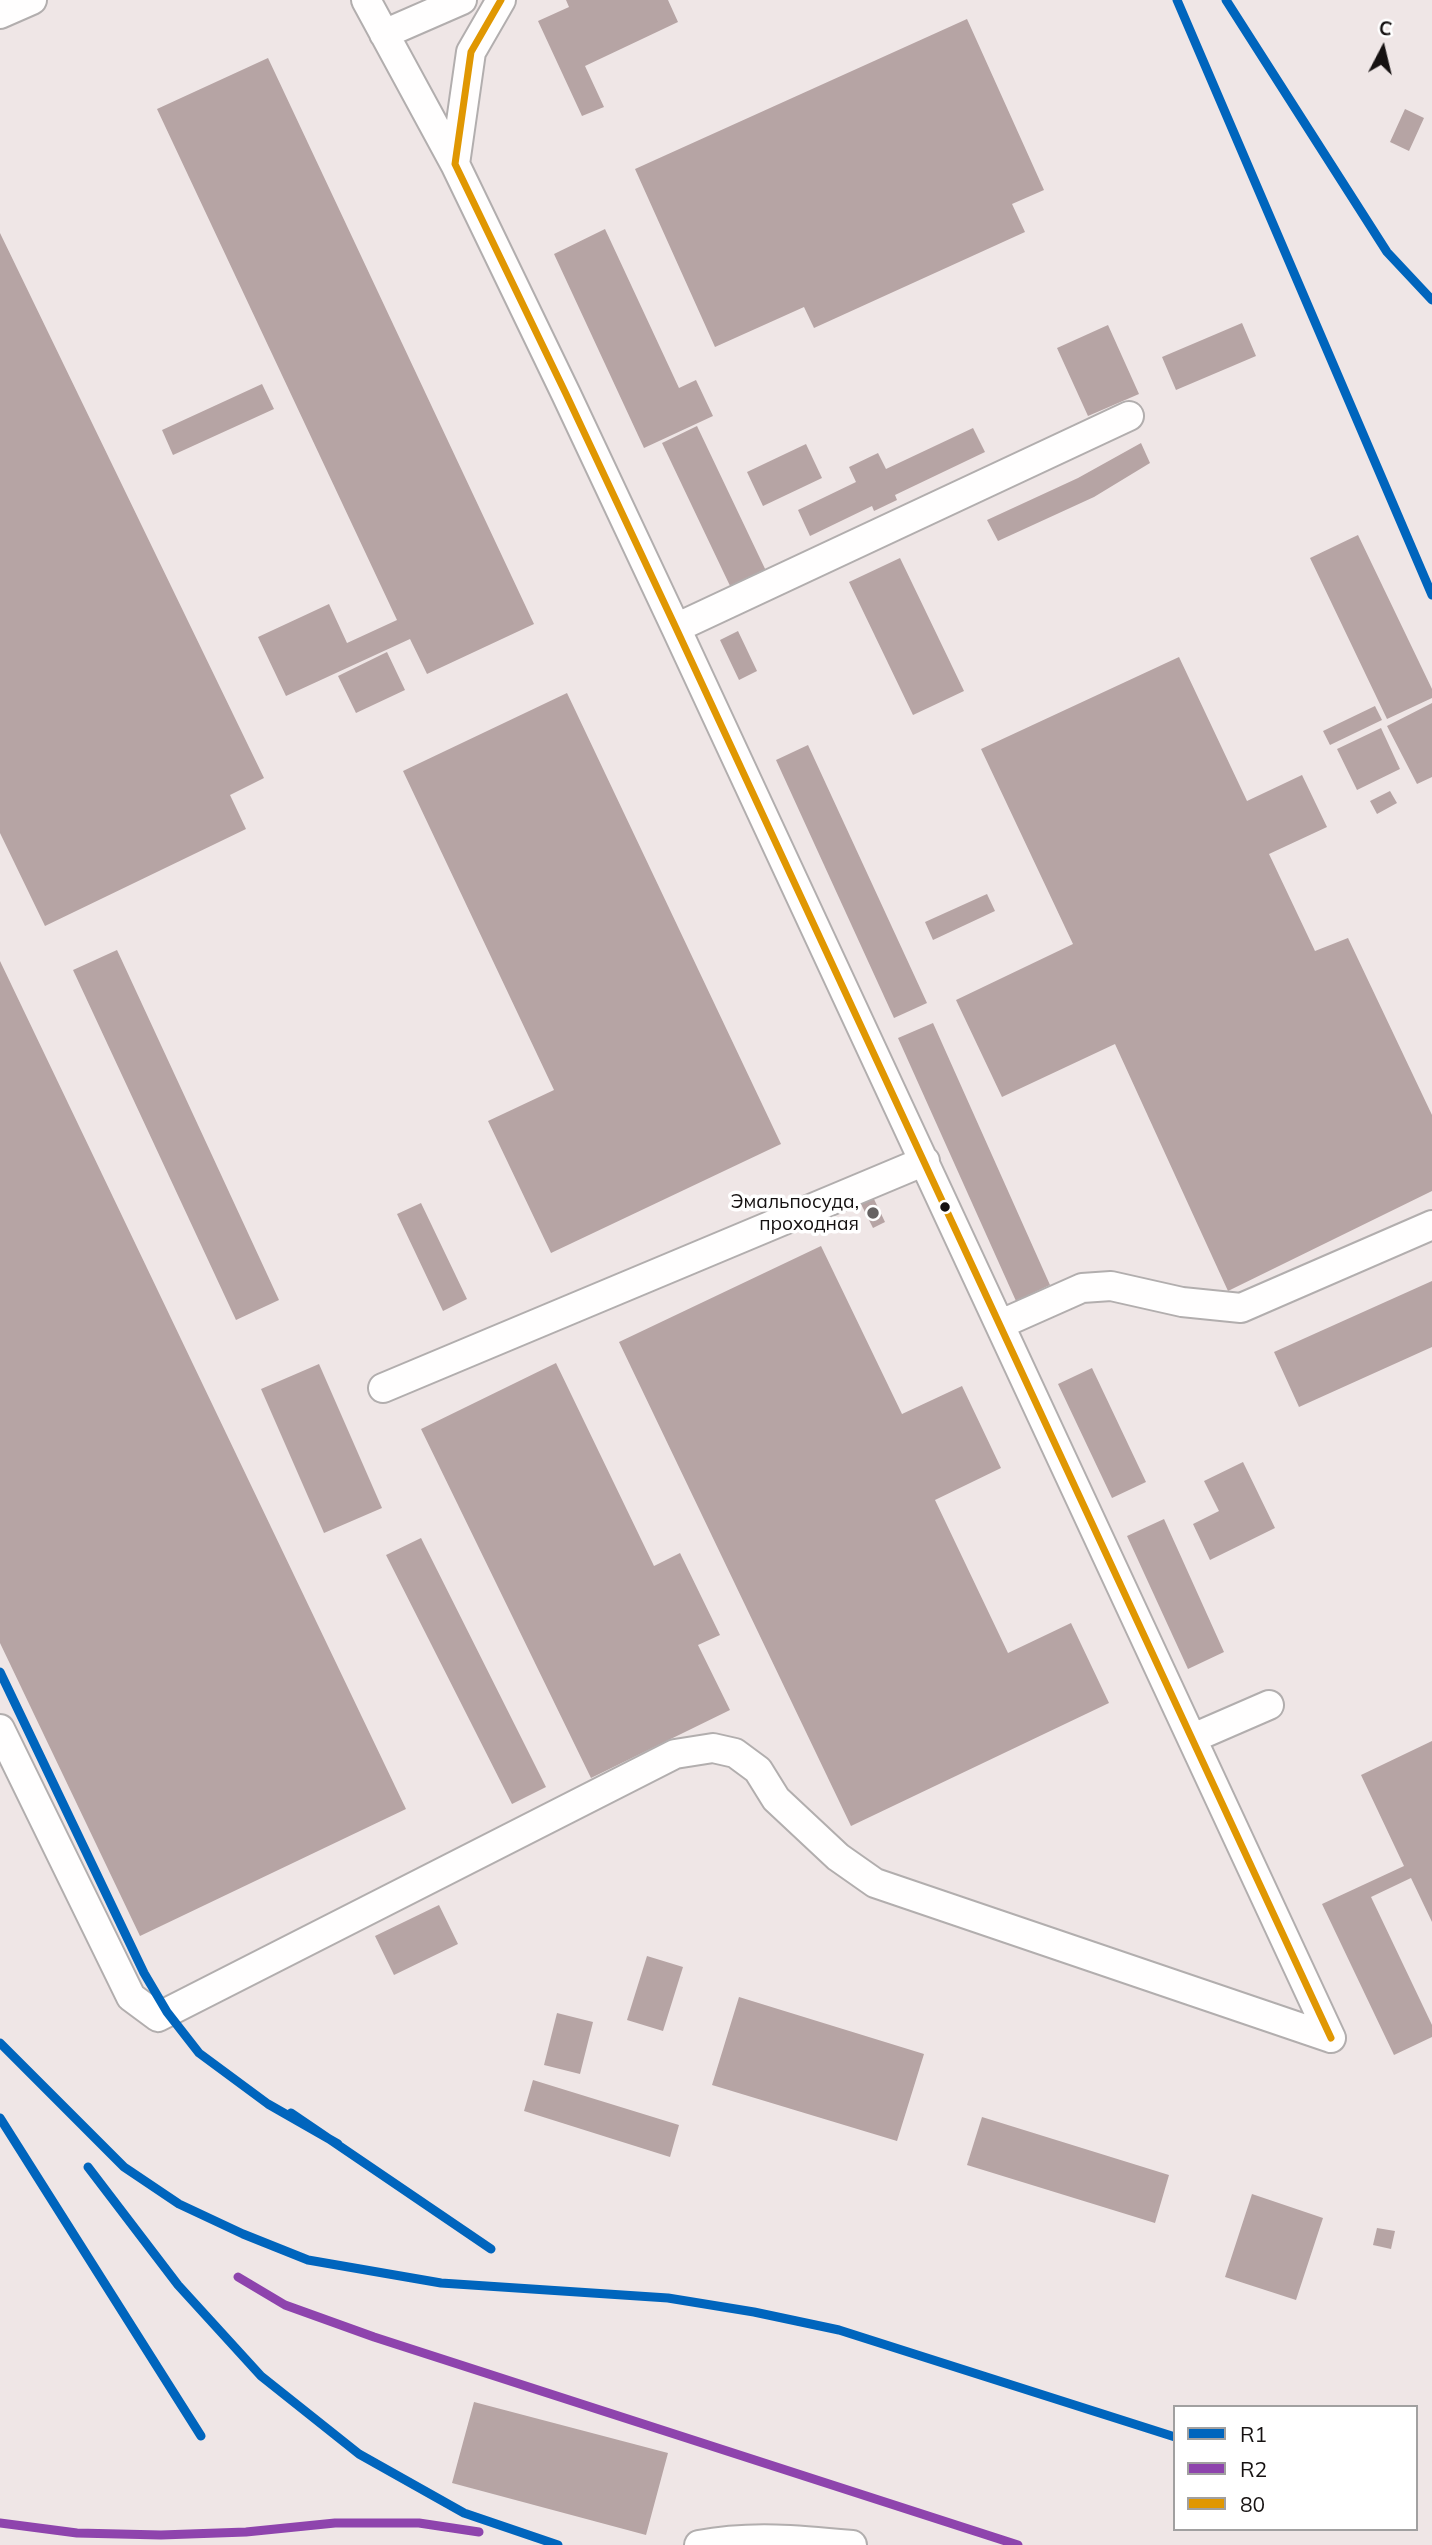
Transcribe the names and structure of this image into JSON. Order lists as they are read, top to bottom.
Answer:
{
  "places": ["Эмальпосуда, проходная"],
  "lines": ["transit line R1", "transit line 80", "transit line R2"],
  "legend": ["R1", "R2", "80"],
  "north": "top"
}
